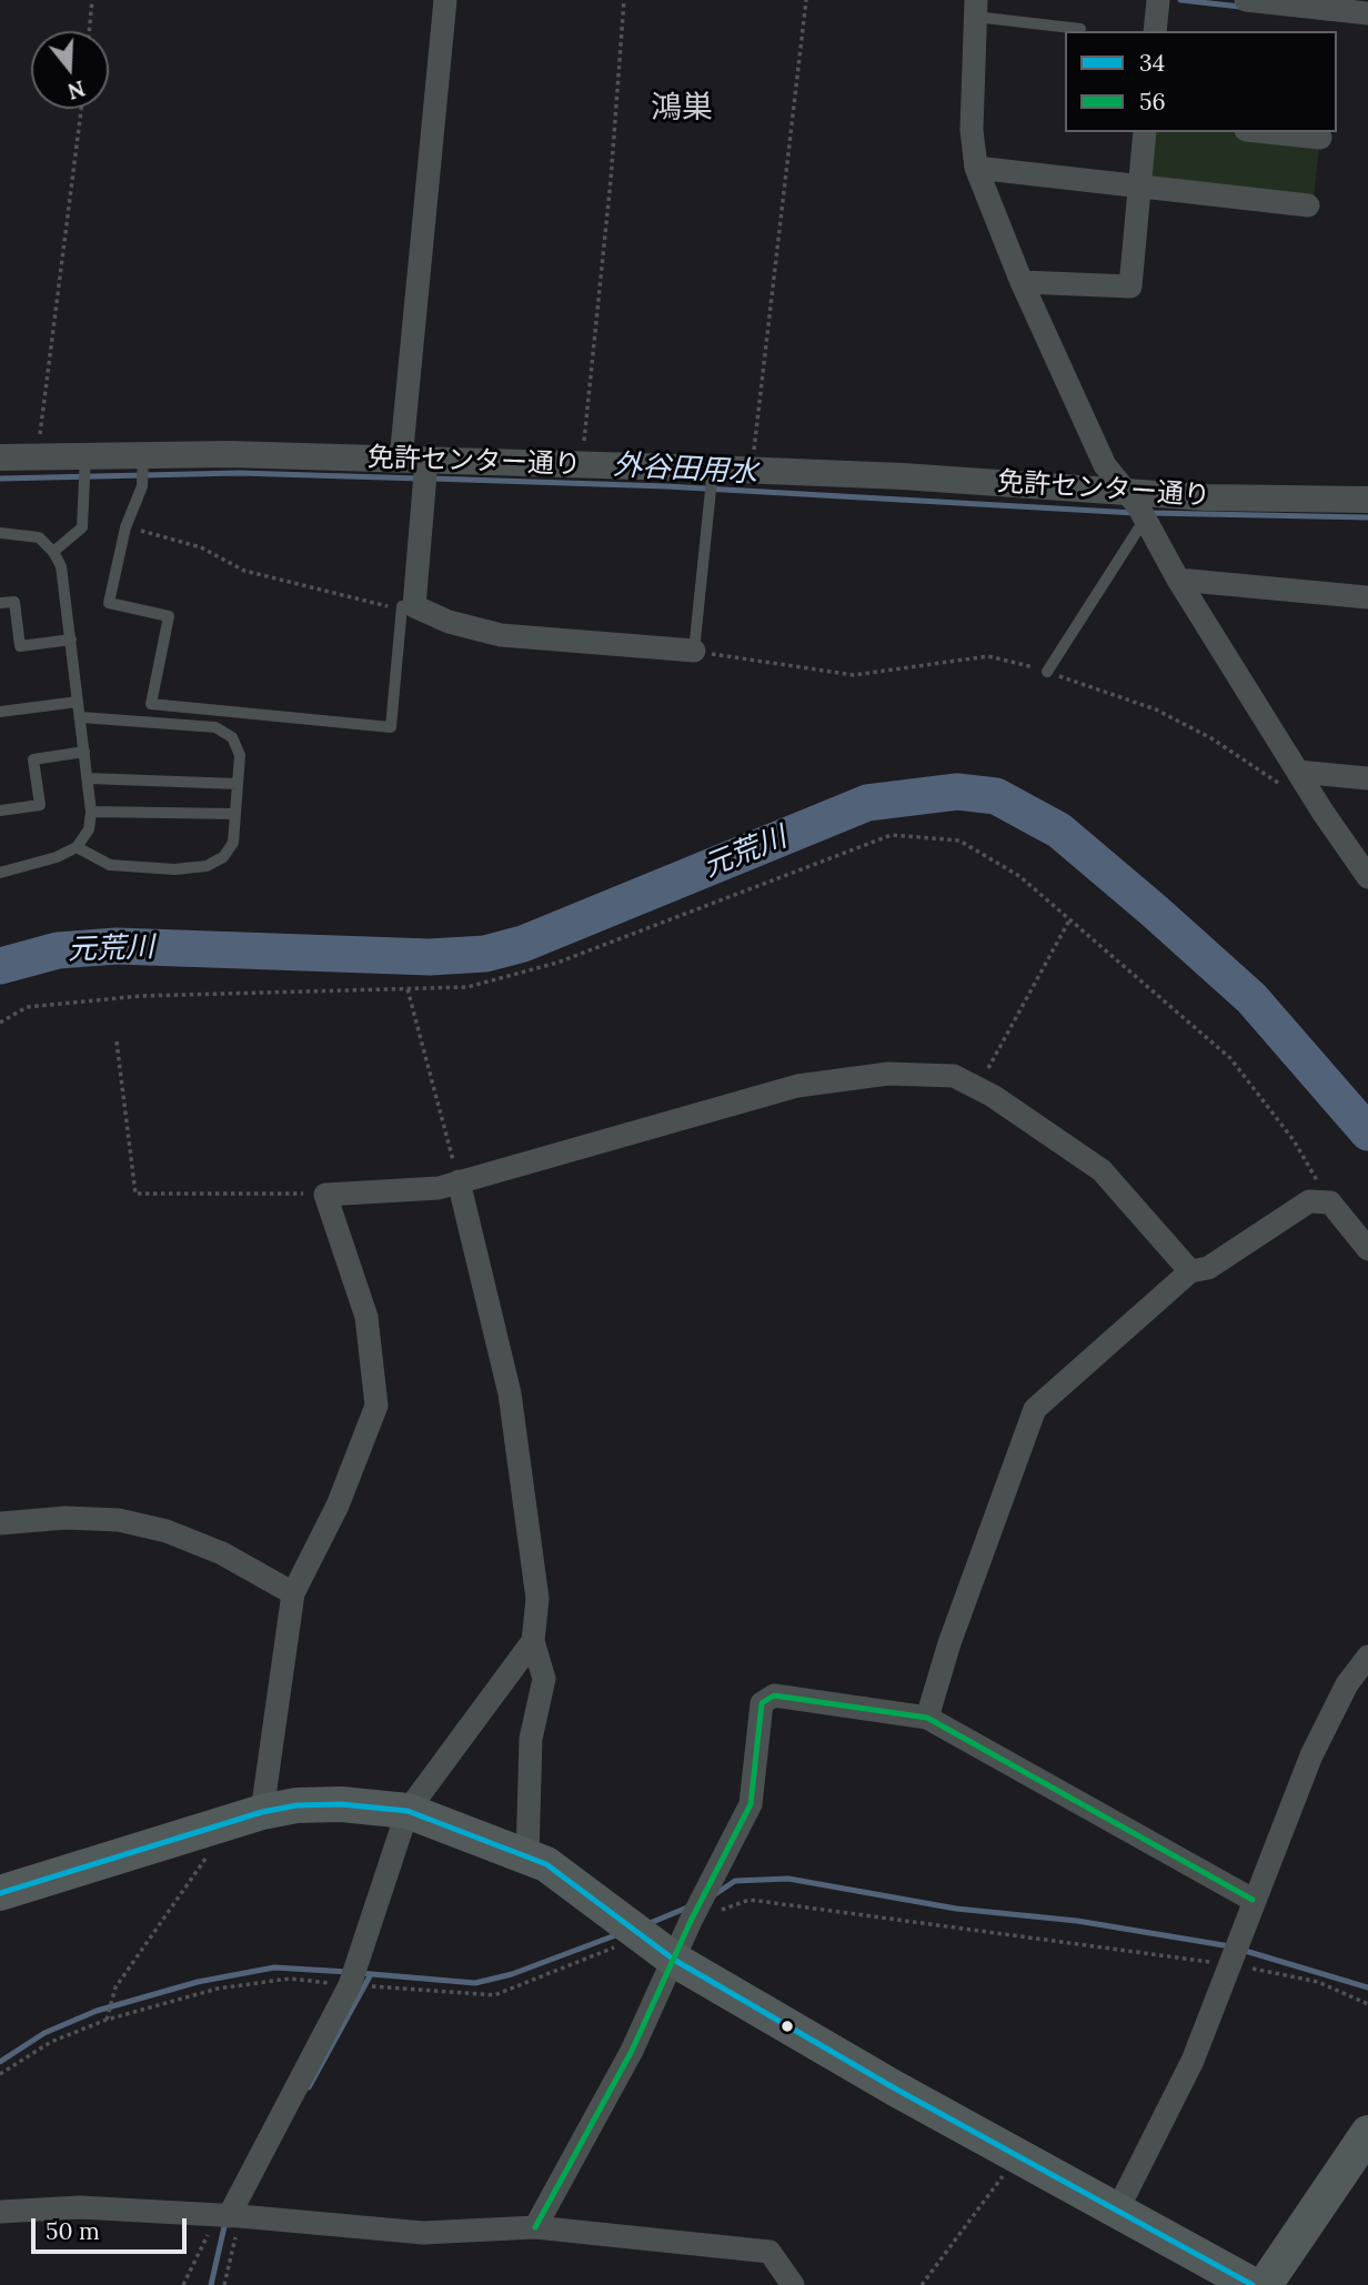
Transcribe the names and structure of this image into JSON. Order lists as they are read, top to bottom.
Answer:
{
  "streets": {
    "street": ["免許センター通り"]
  },
  "districts": ["鴻巣"],
  "water": ["外谷田用水", "元荒川"],
  "lines": ["transit line 56", "transit line 34"],
  "legend": ["34", "56"],
  "scale_bar": "50 m",
  "north": "bottom"
}
